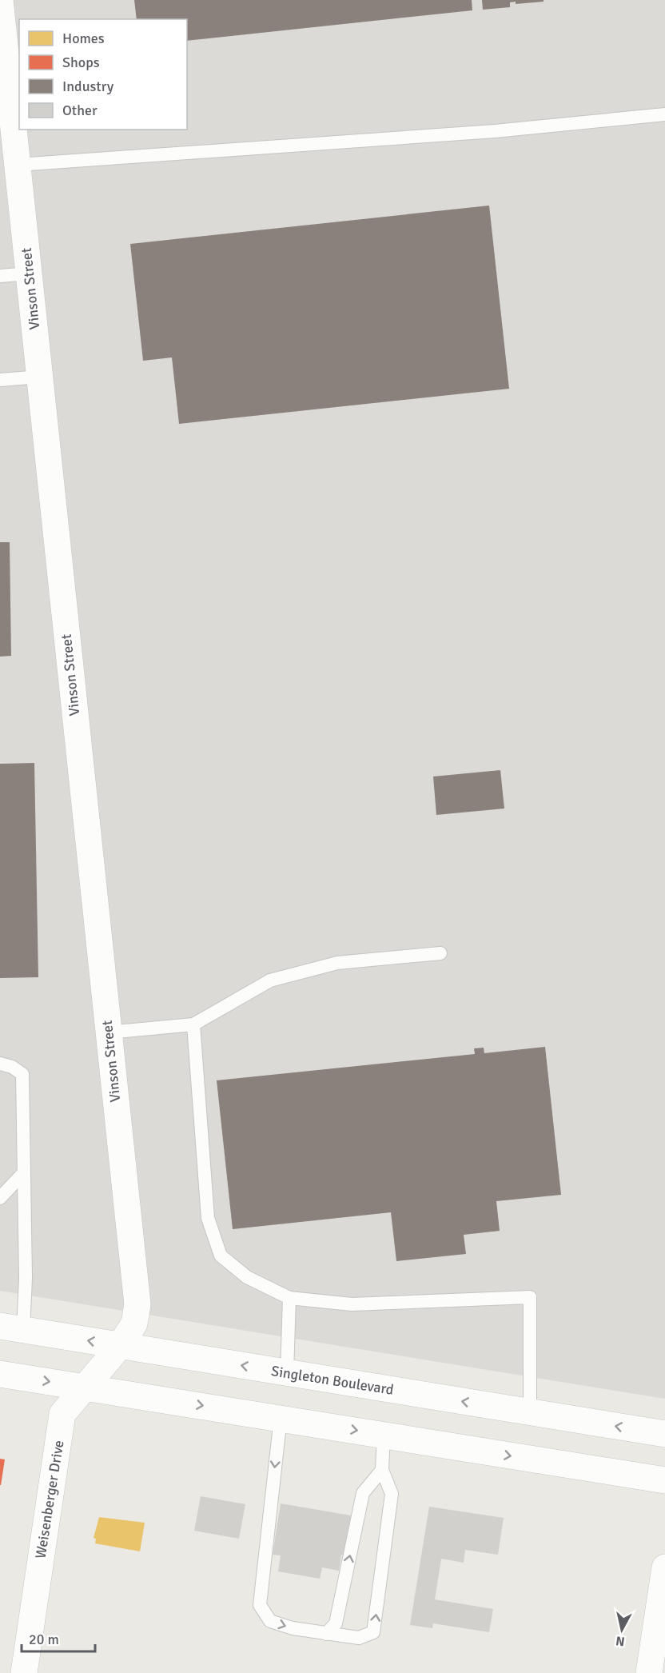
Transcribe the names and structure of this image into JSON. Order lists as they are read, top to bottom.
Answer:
{
  "streets": {
    "street": ["Vinson Street", "Singleton Boulevard", "Weisenberger Drive"]
  },
  "crossings": [
    ["Vinson Street", "Singleton Boulevard"],
    ["Vinson Street", "Weisenberger Drive"],
    ["Singleton Boulevard", "Weisenberger Drive"]
  ],
  "legend": [
    "Homes",
    "Shops",
    "Industry",
    "Other"
  ],
  "scale_bar": "20 m",
  "north": "bottom"
}
